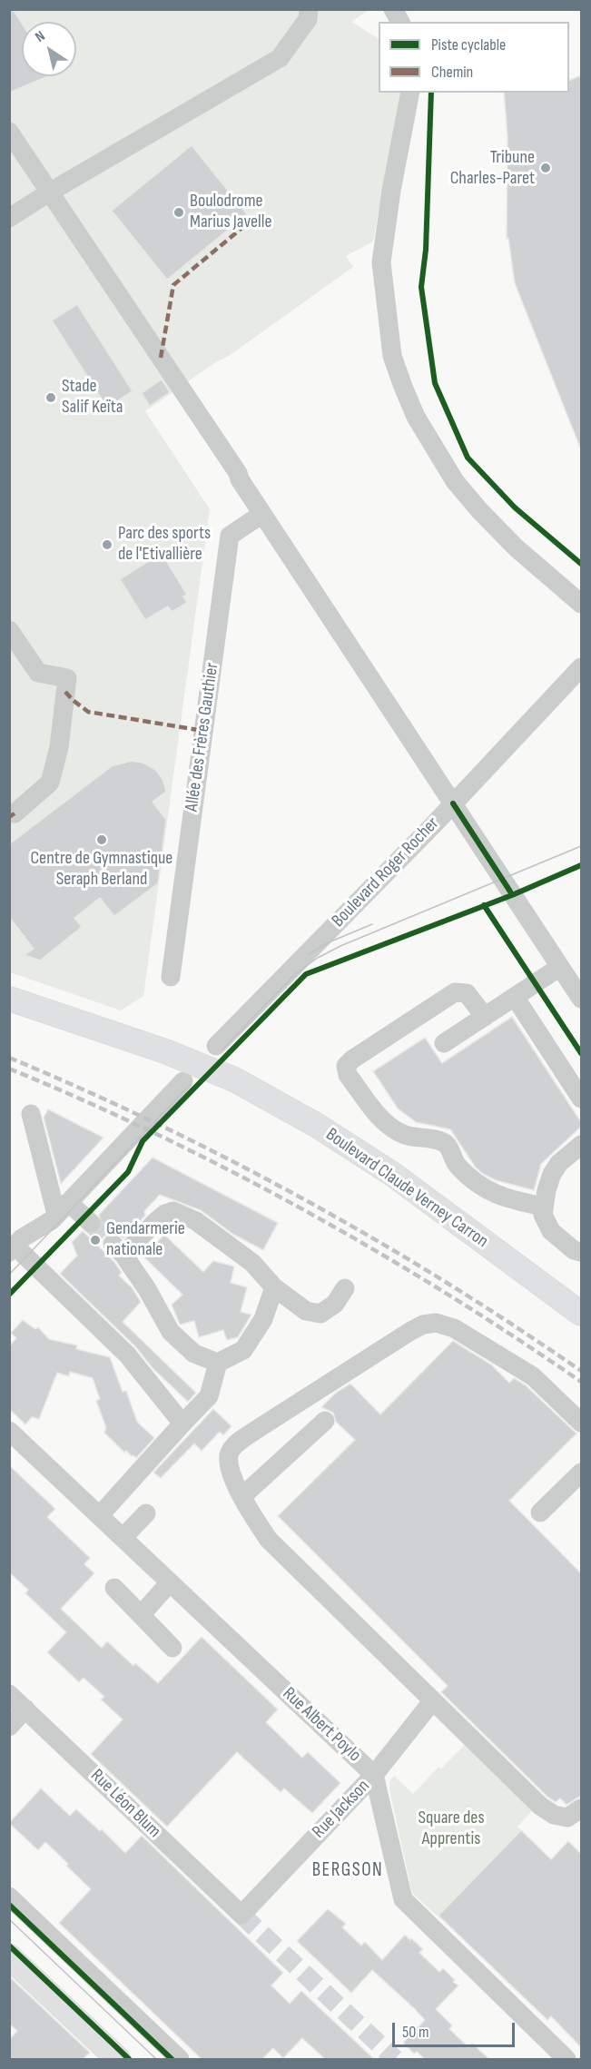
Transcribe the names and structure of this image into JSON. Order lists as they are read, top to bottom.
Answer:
{
  "streets": {
    "main road": ["Boulevard Claude Verney Carron"],
    "street": [
      "Allée des Frères Gauthier",
      "Boulevard Roger Rocher",
      "Rue Albert Poylo",
      "Rue Léon Blum",
      "Rue Jackson"
    ]
  },
  "crossings": [
    ["Rue Albert Poylo", "Rue Jackson"],
    ["Rue Léon Blum", "Rue Jackson"]
  ],
  "districts": ["BERGSON"],
  "parks": ["Square des Apprentis"],
  "places": [
    "Tribune Charles-Paret",
    "Boulodrome Marius Javelle",
    "Stade Salif Keïta",
    "Parc des sports de l'Etivallière",
    "Centre de Gymnastique Seraph Berland",
    "Gendarmerie nationale"
  ],
  "legend": ["Piste cyclable", "Chemin"],
  "scale_bar": "50 m",
  "north": "top left"
}
